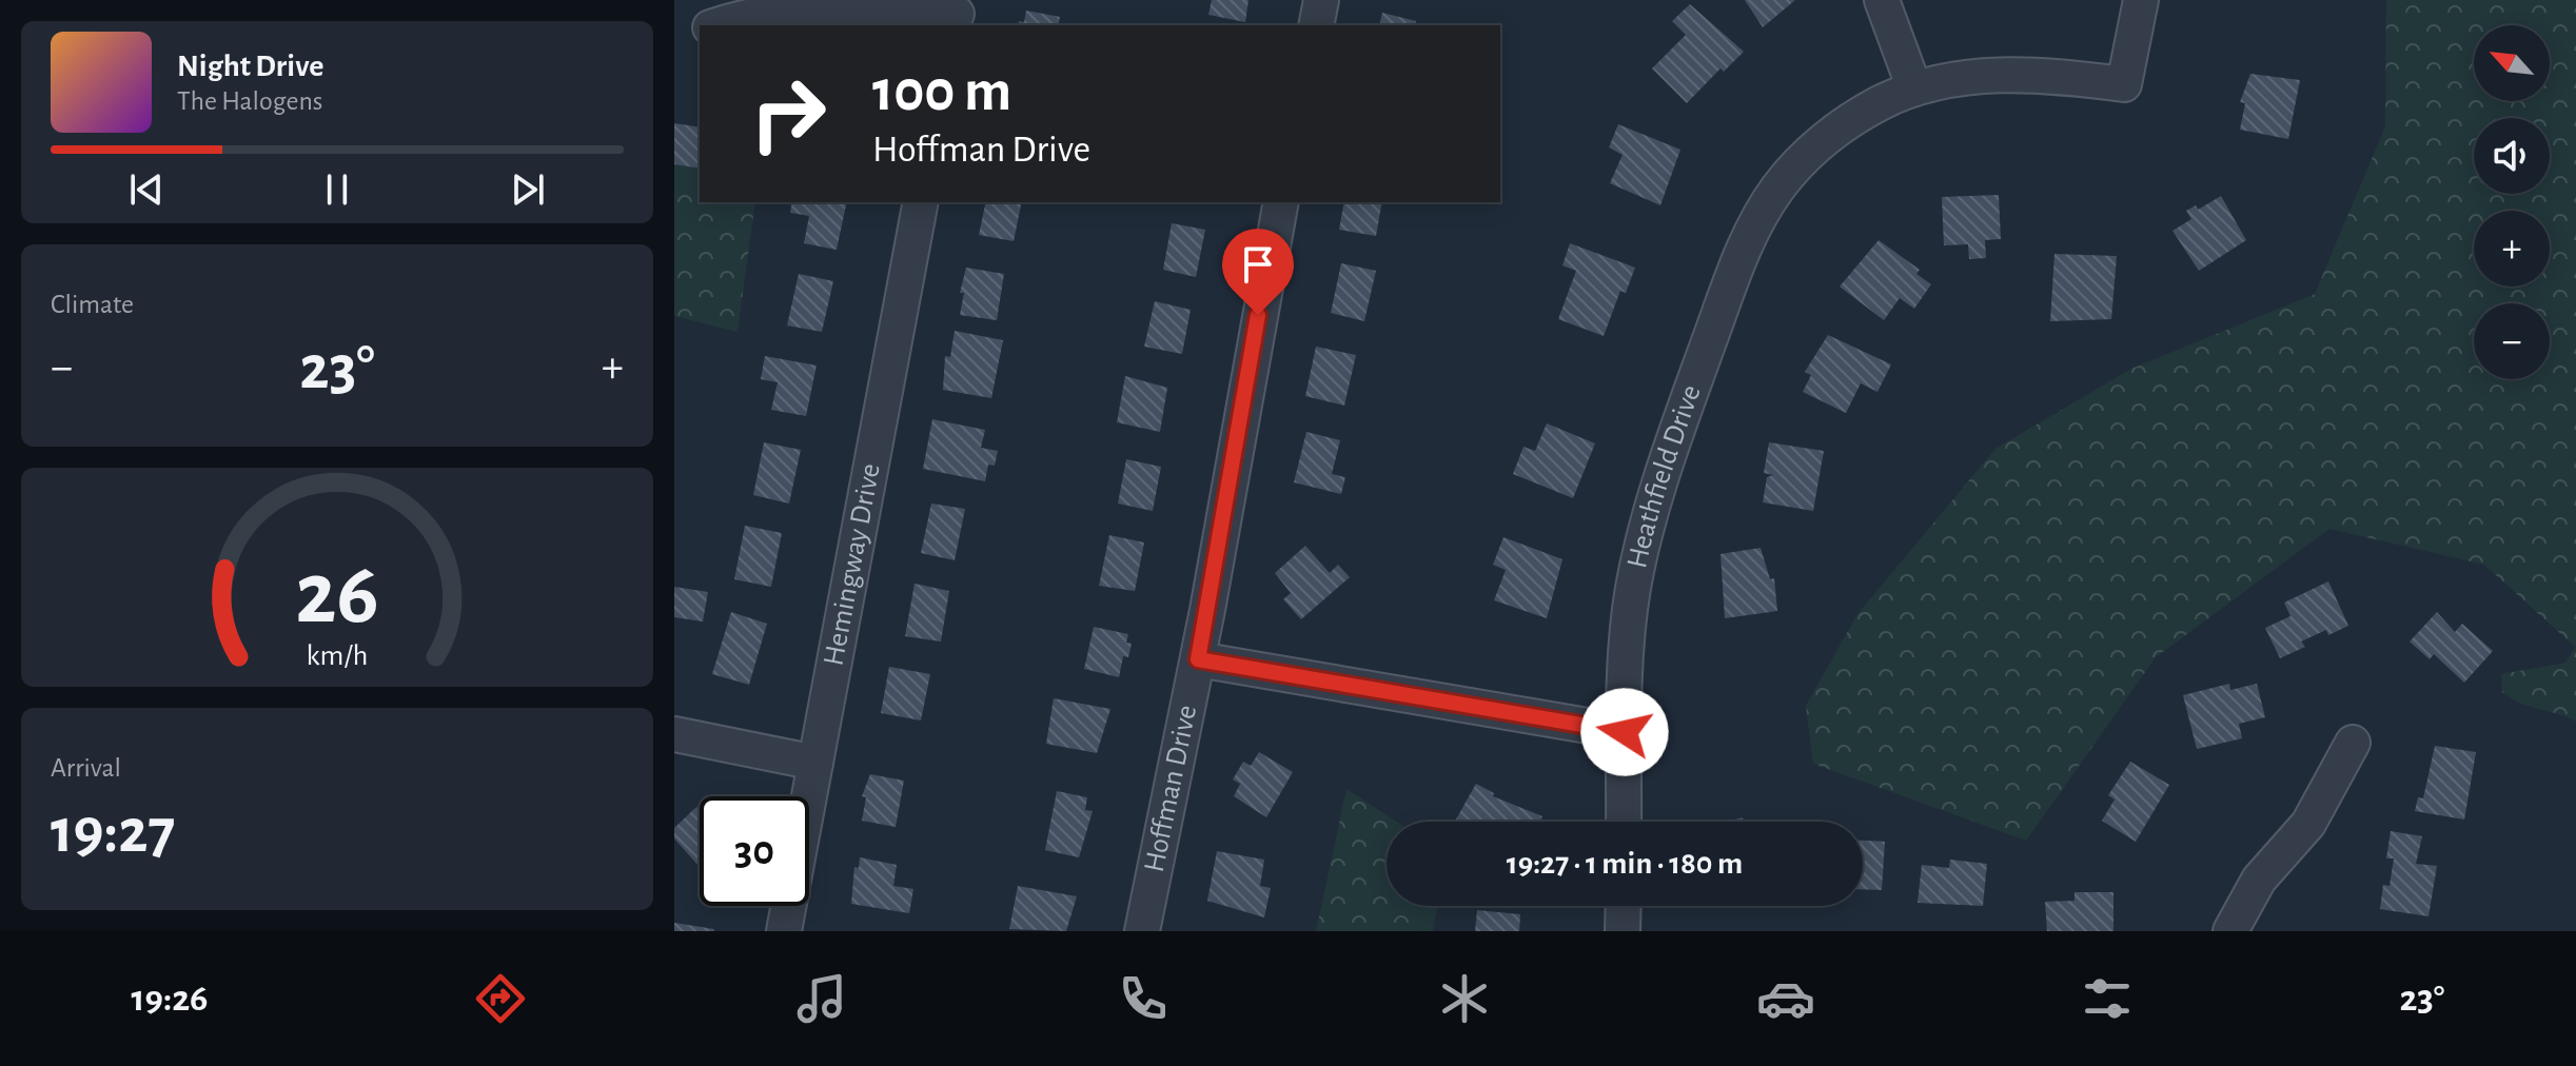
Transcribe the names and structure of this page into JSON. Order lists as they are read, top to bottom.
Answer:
{
  "streets": {
    "street": ["Heathfield Drive", "Hemingway Drive", "Hoffman Drive"]
  },
  "north": "top left",
  "page": {
    "map_buttons": ["+", "−"],
    "turn": ["100 m", "Hoffman Drive"],
    "song": ["Night Drive", "The Halogens"],
    "tile": [
      "Climate",
      ["Arrival", "19:27"]
    ],
    "heat": ["−", "23°", "+"],
    "limit": "30",
    "trip": "19:27 · 1 min · 180 m",
    "tabs": ["19:26", "23°"],
    "gauge": ["26", "km/h"]
  }
}
